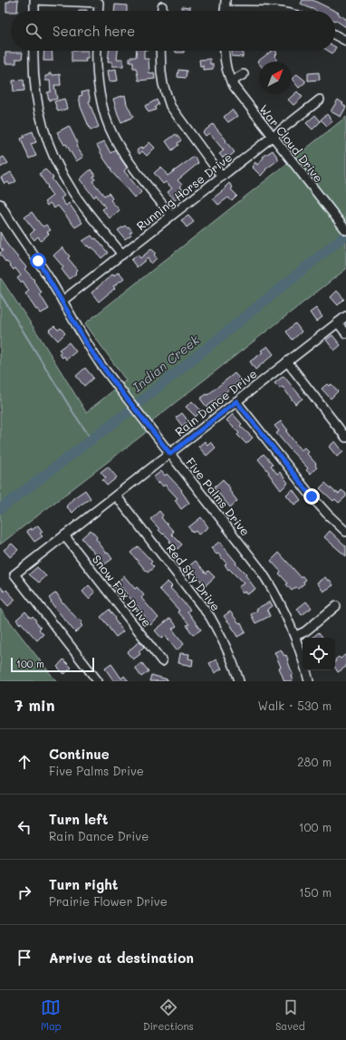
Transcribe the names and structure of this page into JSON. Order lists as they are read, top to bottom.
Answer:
{
  "streets": {
    "street": [
      "War Cloud Drive",
      "Running Horse Drive",
      "Rain Dance Drive",
      "Five Palms Drive",
      "Red Sky Drive",
      "Snow Fox Drive"
    ]
  },
  "crossings": [
    ["War Cloud Drive", "Running Horse Drive"],
    ["Running Horse Drive", "Five Palms Drive"],
    ["Rain Dance Drive", "Five Palms Drive"],
    ["Rain Dance Drive", "Red Sky Drive"],
    ["Rain Dance Drive", "Snow Fox Drive"]
  ],
  "water": ["Indian Creek"],
  "scale_bar": "100 m",
  "north": "top right",
  "page": {
    "search": "Search here",
    "scale": "100 m",
    "heading": ["7 min", "Walk · 530 m"],
    "list": [
      ["Continue", "Five Palms Drive", "280 m"],
      ["Turn left", "Rain Dance Drive", "100 m"],
      ["Turn right", "Prairie Flower Drive", "150 m"],
      "Arrive at destination"
    ],
    "nav": ["Map", "Directions", "Saved"]
  }
}
